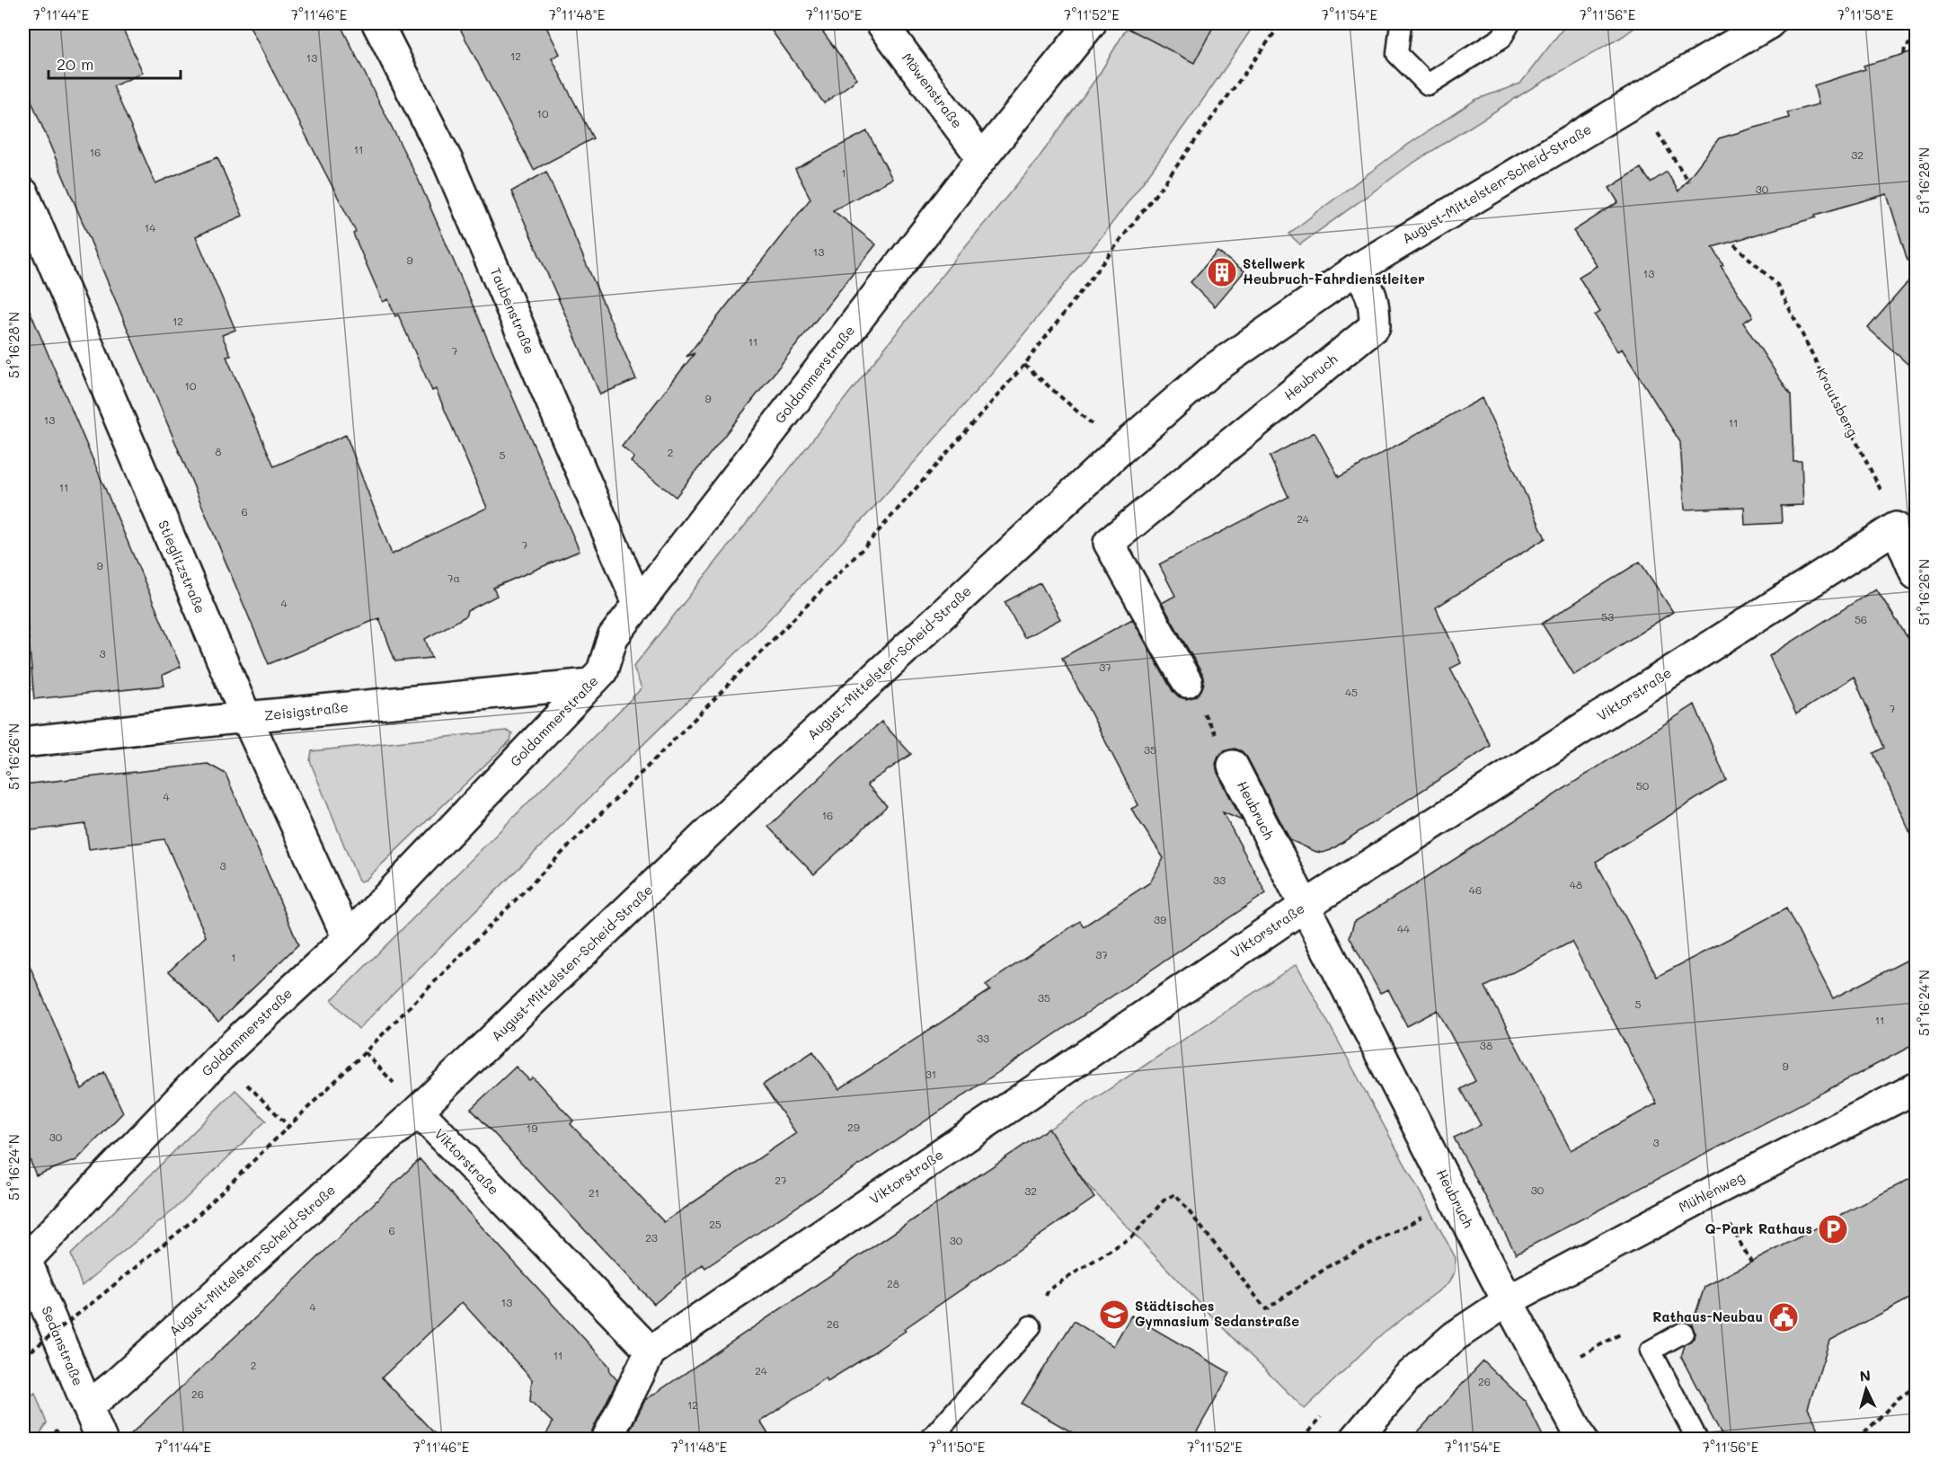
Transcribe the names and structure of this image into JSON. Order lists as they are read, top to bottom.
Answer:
{
  "streets": {
    "street": [
      "Möwenstraße",
      "August-Mittelsten-Scheid-Straße",
      "Taubenstraße",
      "Goldammerstraße",
      "Heubruch",
      "Stieglitzstraße",
      "Viktorstraße",
      "Zeisigstraße",
      "Mühlenweg",
      "Sedanstraße"
    ],
    "path": ["Krautsberg"]
  },
  "crossings": [
    ["Möwenstraße", "Goldammerstraße"],
    ["August-Mittelsten-Scheid-Straße", "Heubruch"],
    ["August-Mittelsten-Scheid-Straße", "Viktorstraße"],
    ["August-Mittelsten-Scheid-Straße", "Sedanstraße"],
    ["Taubenstraße", "Goldammerstraße"],
    ["Goldammerstraße", "Stieglitzstraße"],
    ["Goldammerstraße", "Zeisigstraße"],
    ["Goldammerstraße", "Sedanstraße"],
    ["Heubruch", "Viktorstraße"],
    ["Heubruch", "Mühlenweg"],
    ["Krautsberg", "Viktorstraße"],
    ["Stieglitzstraße", "Zeisigstraße"]
  ],
  "places": {
    "building": ["Stellwerk Heubruch-Fahrdienstleiter"],
    "parking": ["Q-Park Rathaus"],
    "school or university": ["Städtisches Gymnasium Sedanstraße"],
    "public building": ["Rathaus-Neubau"]
  },
  "house_numbers": [
    "12",
    "13",
    "10",
    "11",
    "16",
    "32",
    "1",
    "30",
    "14",
    "13",
    "9",
    "13",
    "12",
    "11",
    "7",
    "10",
    "9",
    "13",
    "11",
    "8",
    "2",
    "5",
    "11",
    "6",
    "24",
    "7",
    "9",
    "7a",
    "4",
    "53",
    "56",
    "3",
    "37",
    "45",
    "7",
    "35",
    "50",
    "4",
    "16",
    "3",
    "33",
    "48",
    "46",
    "39",
    "44",
    "37",
    "1",
    "35",
    "5",
    "11",
    "33",
    "38",
    "9",
    "31",
    "29",
    "19",
    "30",
    "3",
    "27",
    "30",
    "32",
    "21",
    "25",
    "6",
    "23",
    "30",
    "28",
    "13",
    "4",
    "26",
    "11",
    "2",
    "24",
    "26",
    "26",
    "12"
  ],
  "scale_bar": "20 m",
  "north": "top",
  "coordinates": [
    "7°11'44\"E",
    "7°11'46\"E",
    "7°11'48\"E",
    "7°11'50\"E",
    "7°11'52\"E",
    "7°11'54\"E",
    "7°11'56\"E",
    "7°11'58\"E",
    "51°16'28\"N",
    "51°16'26\"N",
    "51°16'24\"N"
  ]
}
